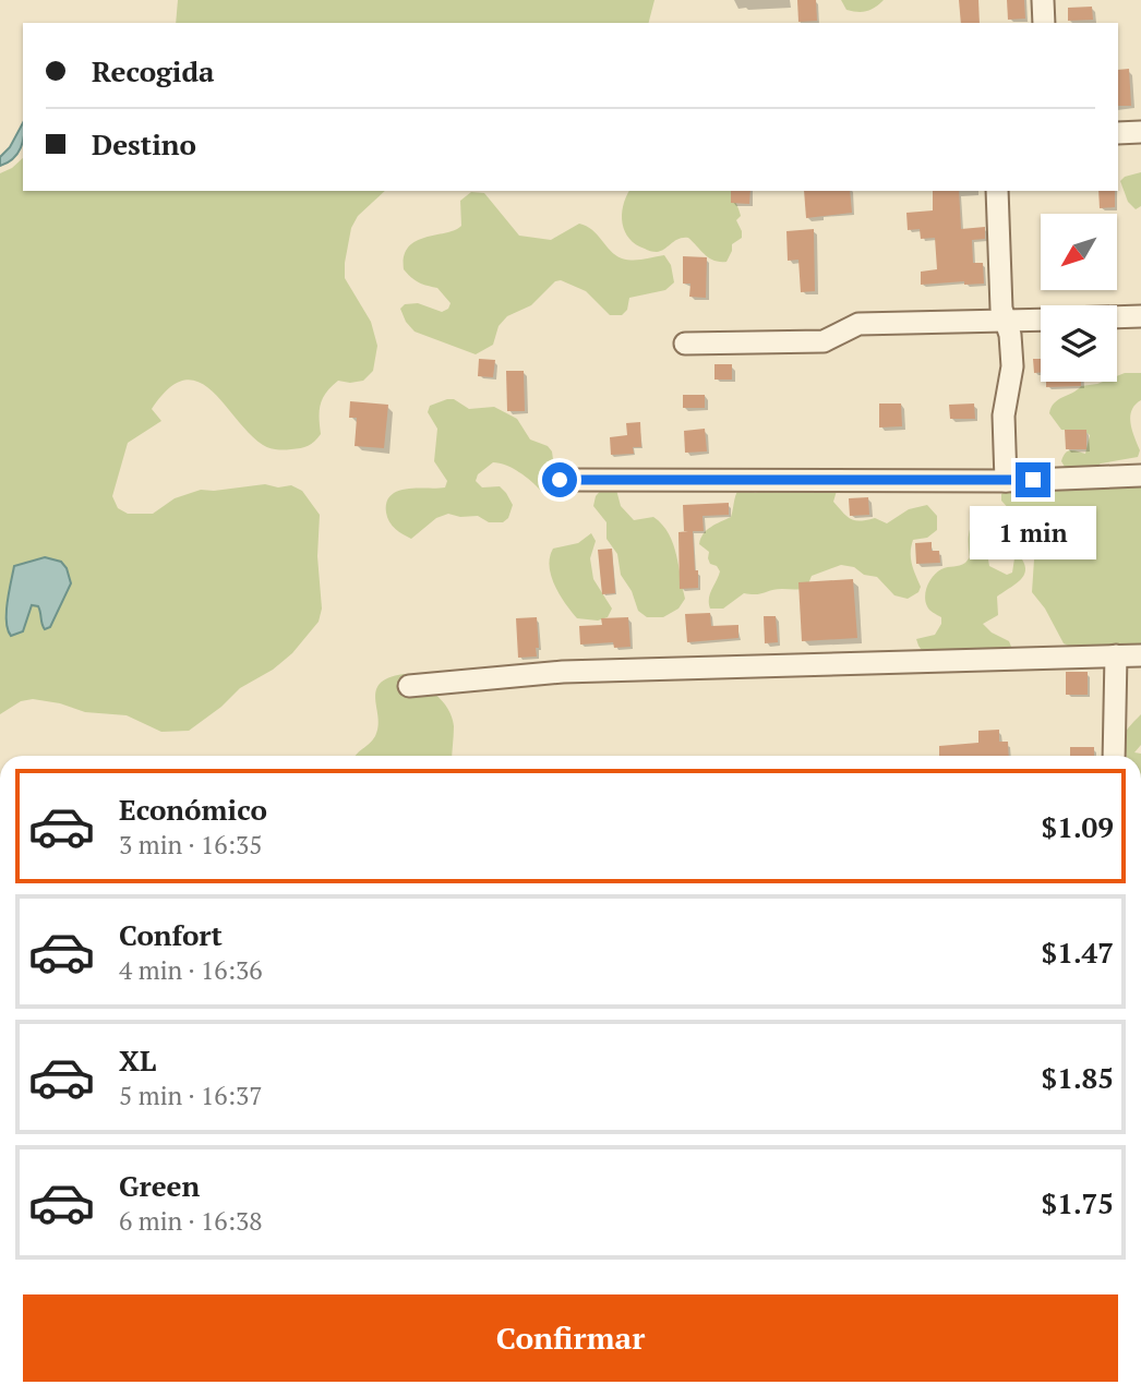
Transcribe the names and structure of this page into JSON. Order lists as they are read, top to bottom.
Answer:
{
  "north": "bottom left",
  "page": {
    "banner": ["Recogida", "Destino"],
    "bubble": "1 min",
    "list": [
      {
        "name": "Económico",
        "note": "3 min · 16:35",
        "value": "$1.09"
      },
      {
        "name": "Confort",
        "note": "4 min · 16:36",
        "value": "$1.47"
      },
      {
        "name": "XL",
        "note": "5 min · 16:37",
        "value": "$1.85"
      },
      {
        "name": "Green",
        "note": "6 min · 16:38",
        "value": "$1.75"
      }
    ],
    "buttons": "Confirmar"
  }
}
